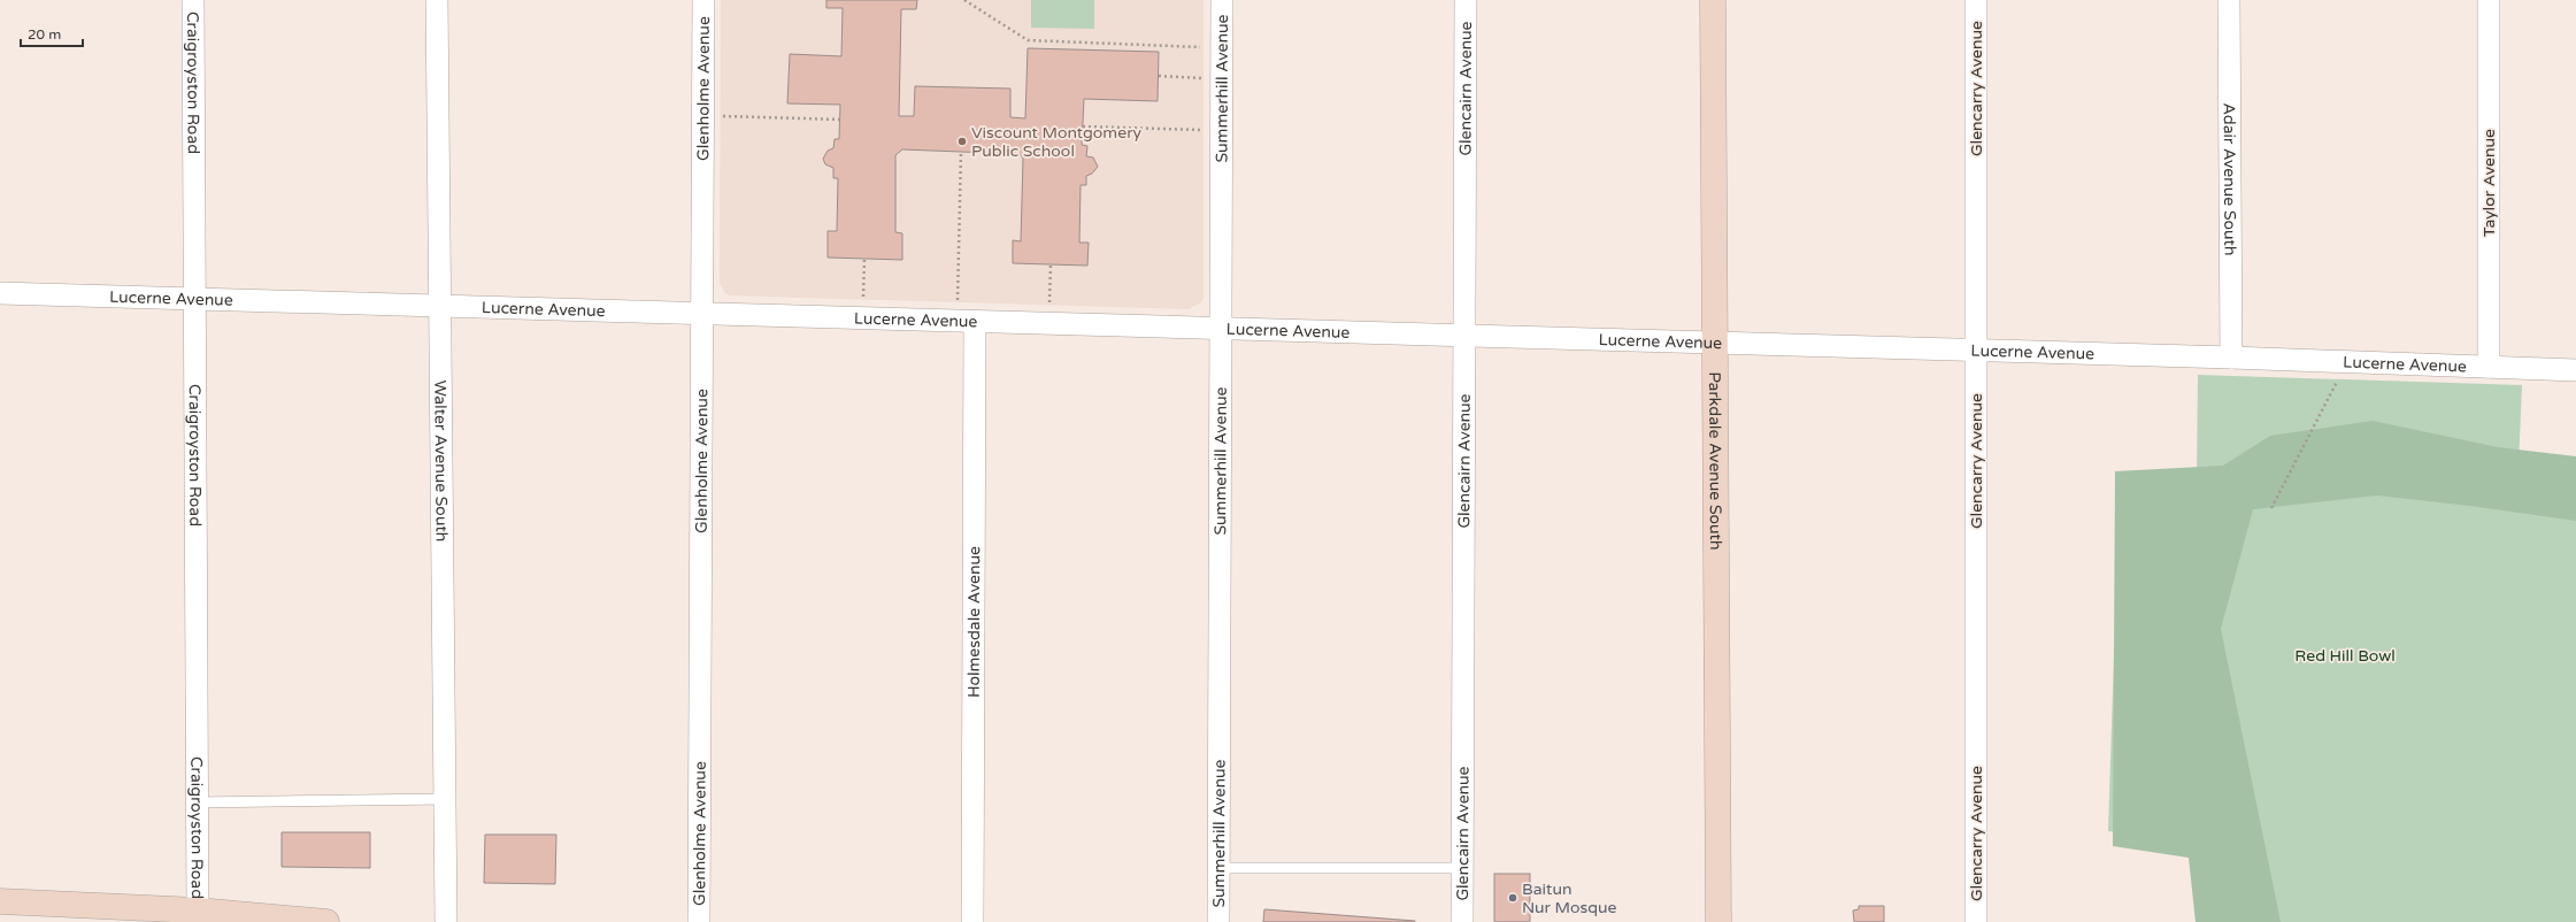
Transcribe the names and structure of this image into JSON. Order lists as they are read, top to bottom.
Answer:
{
  "streets": {
    "main road": ["Parkdale Avenue South"],
    "street": [
      "Craigroyston Road",
      "Glenholme Avenue",
      "Summerhill Avenue",
      "Glencairn Avenue",
      "Glencarry Avenue",
      "Adair Avenue South",
      "Taylor Avenue",
      "Lucerne Avenue",
      "Walter Avenue South",
      "Holmesdale Avenue"
    ]
  },
  "crossings": [
    ["Craigroyston Road", "Lucerne Avenue"],
    ["Glenholme Avenue", "Lucerne Avenue"],
    ["Summerhill Avenue", "Lucerne Avenue"],
    ["Glencairn Avenue", "Lucerne Avenue"],
    ["Glencarry Avenue", "Lucerne Avenue"],
    ["Adair Avenue South", "Lucerne Avenue"],
    ["Taylor Avenue", "Lucerne Avenue"],
    ["Lucerne Avenue", "Walter Avenue South"],
    ["Lucerne Avenue", "Parkdale Avenue South"],
    ["Lucerne Avenue", "Holmesdale Avenue"]
  ],
  "parks": ["Red Hill Bowl"],
  "places": ["Viscount Montgomery Public School", "Baitun Nur Mosque"],
  "scale_bar": "20 m"
}
